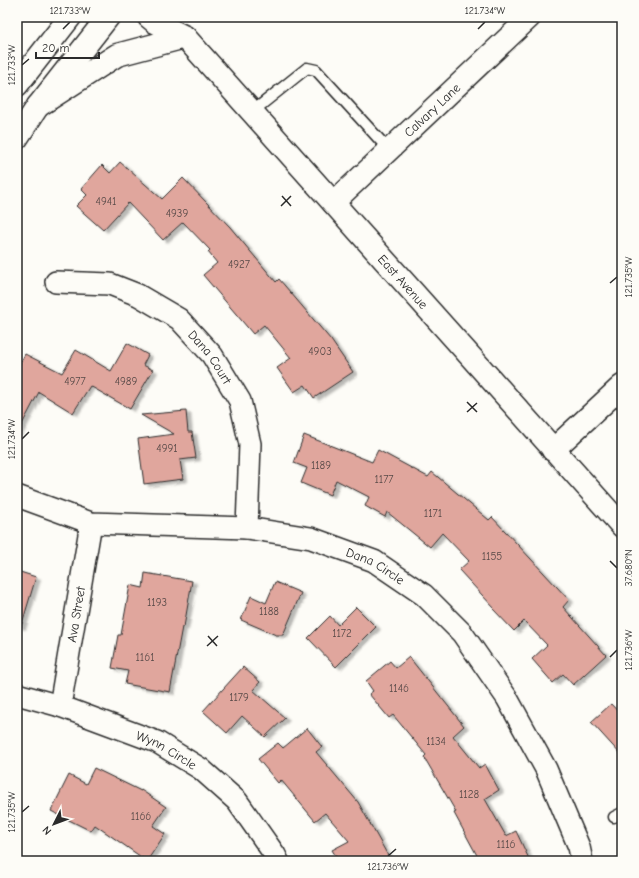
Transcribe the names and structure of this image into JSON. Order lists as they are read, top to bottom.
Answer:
{
  "streets": {
    "main road": ["East Avenue"],
    "street": [
      "Calvary Lane",
      "Dana Court",
      "Dana Circle",
      "Ava Street",
      "Wynn Circle"
    ]
  },
  "crossings": [
    ["Calvary Lane", "East Avenue"],
    ["Dana Court", "Dana Circle"],
    ["Dana Circle", "Ava Street"],
    ["Ava Street", "Wynn Circle"]
  ],
  "house_numbers": [
    "4941",
    "4939",
    "4927",
    "4903",
    "4977",
    "4989",
    "4991",
    "1189",
    "1177",
    "1171",
    "1155",
    "1193",
    "1188",
    "1172",
    "1161",
    "1146",
    "1179",
    "1134",
    "1128",
    "1166",
    "1116"
  ],
  "scale_bar": "20 m",
  "north": "bottom left",
  "coordinates": [
    "121.733°W",
    "121.734°W",
    "121.735°W",
    "37.680°N",
    "121.736°W"
  ]
}
